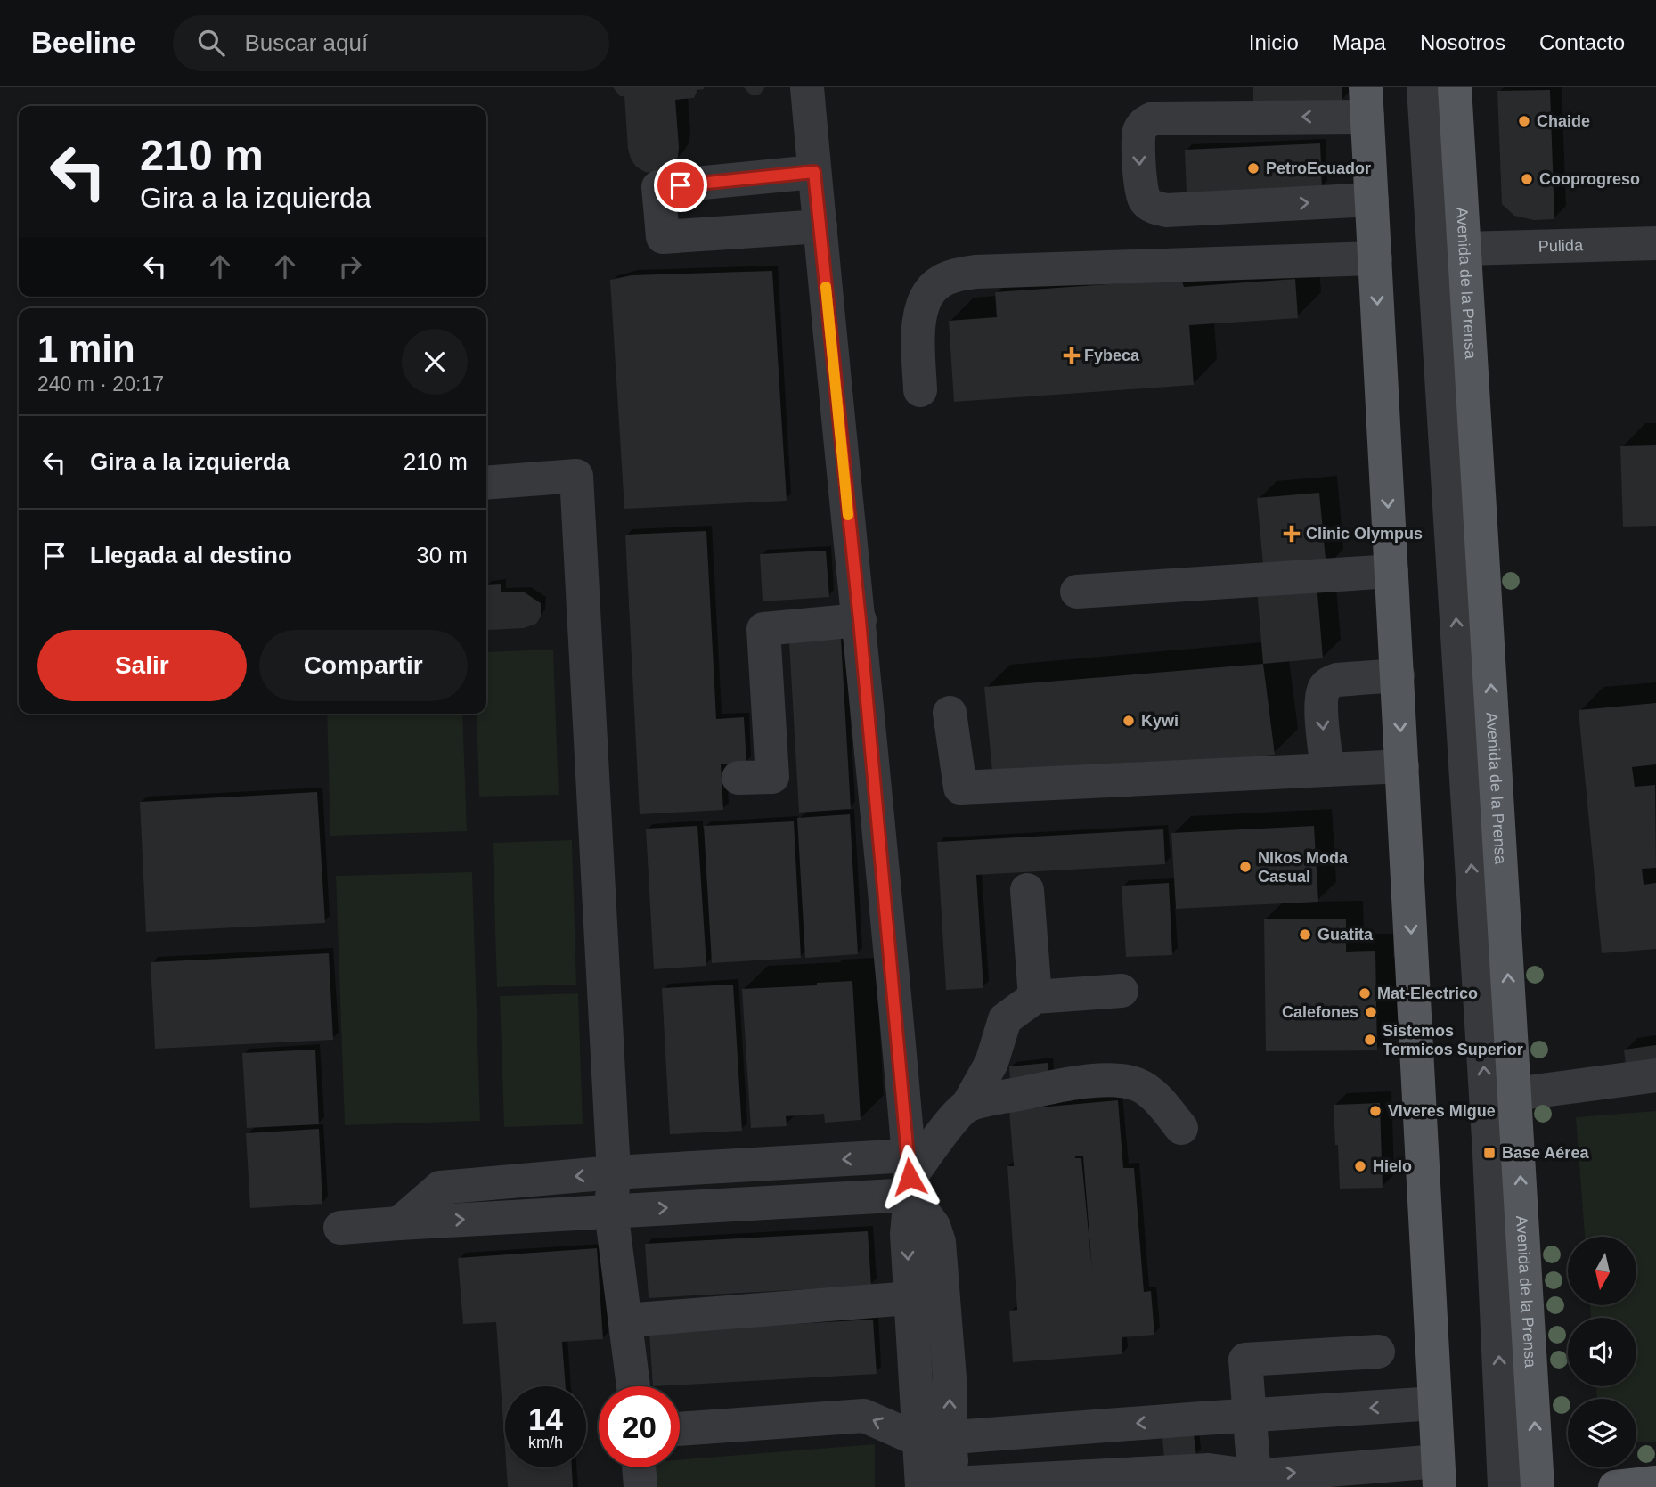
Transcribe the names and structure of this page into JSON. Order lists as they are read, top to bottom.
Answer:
{
  "streets": {
    "main road": ["Avenida de la Prensa"],
    "street": ["Pulida"]
  },
  "crossings": [
    ["Pulida", "Avenida de la Prensa"]
  ],
  "places": {
    "other": [
      "Chaide",
      "PetroEcuador",
      "Cooprogreso",
      "Kywi",
      "Nikos Moda Casual",
      "Guatita",
      "Mat-Electrico",
      "Calefones",
      "Sistemos Termicos Superior",
      "Viveres Migue",
      "Hielo"
    ],
    "health": ["Fybeca", "Clinic Olympus"],
    "transit": ["Base Aérea"]
  },
  "north": "bottom",
  "page": {
    "header": "Beeline",
    "search": "Buscar aquí",
    "nav": [
      "Inicio",
      "Mapa",
      "Nosotros",
      "Contacto"
    ],
    "turn": ["210 m", "Gira a la izquierda"],
    "heading": ["1 min", "240 m · 20:17"],
    "list": [
      {
        "name": "Gira a la izquierda",
        "value": "210 m"
      },
      {
        "name": "Llegada al destino",
        "value": "30 m"
      }
    ],
    "buttons": ["Salir", "Compartir"],
    "speed": "14 km/h",
    "limit": "20"
  }
}
